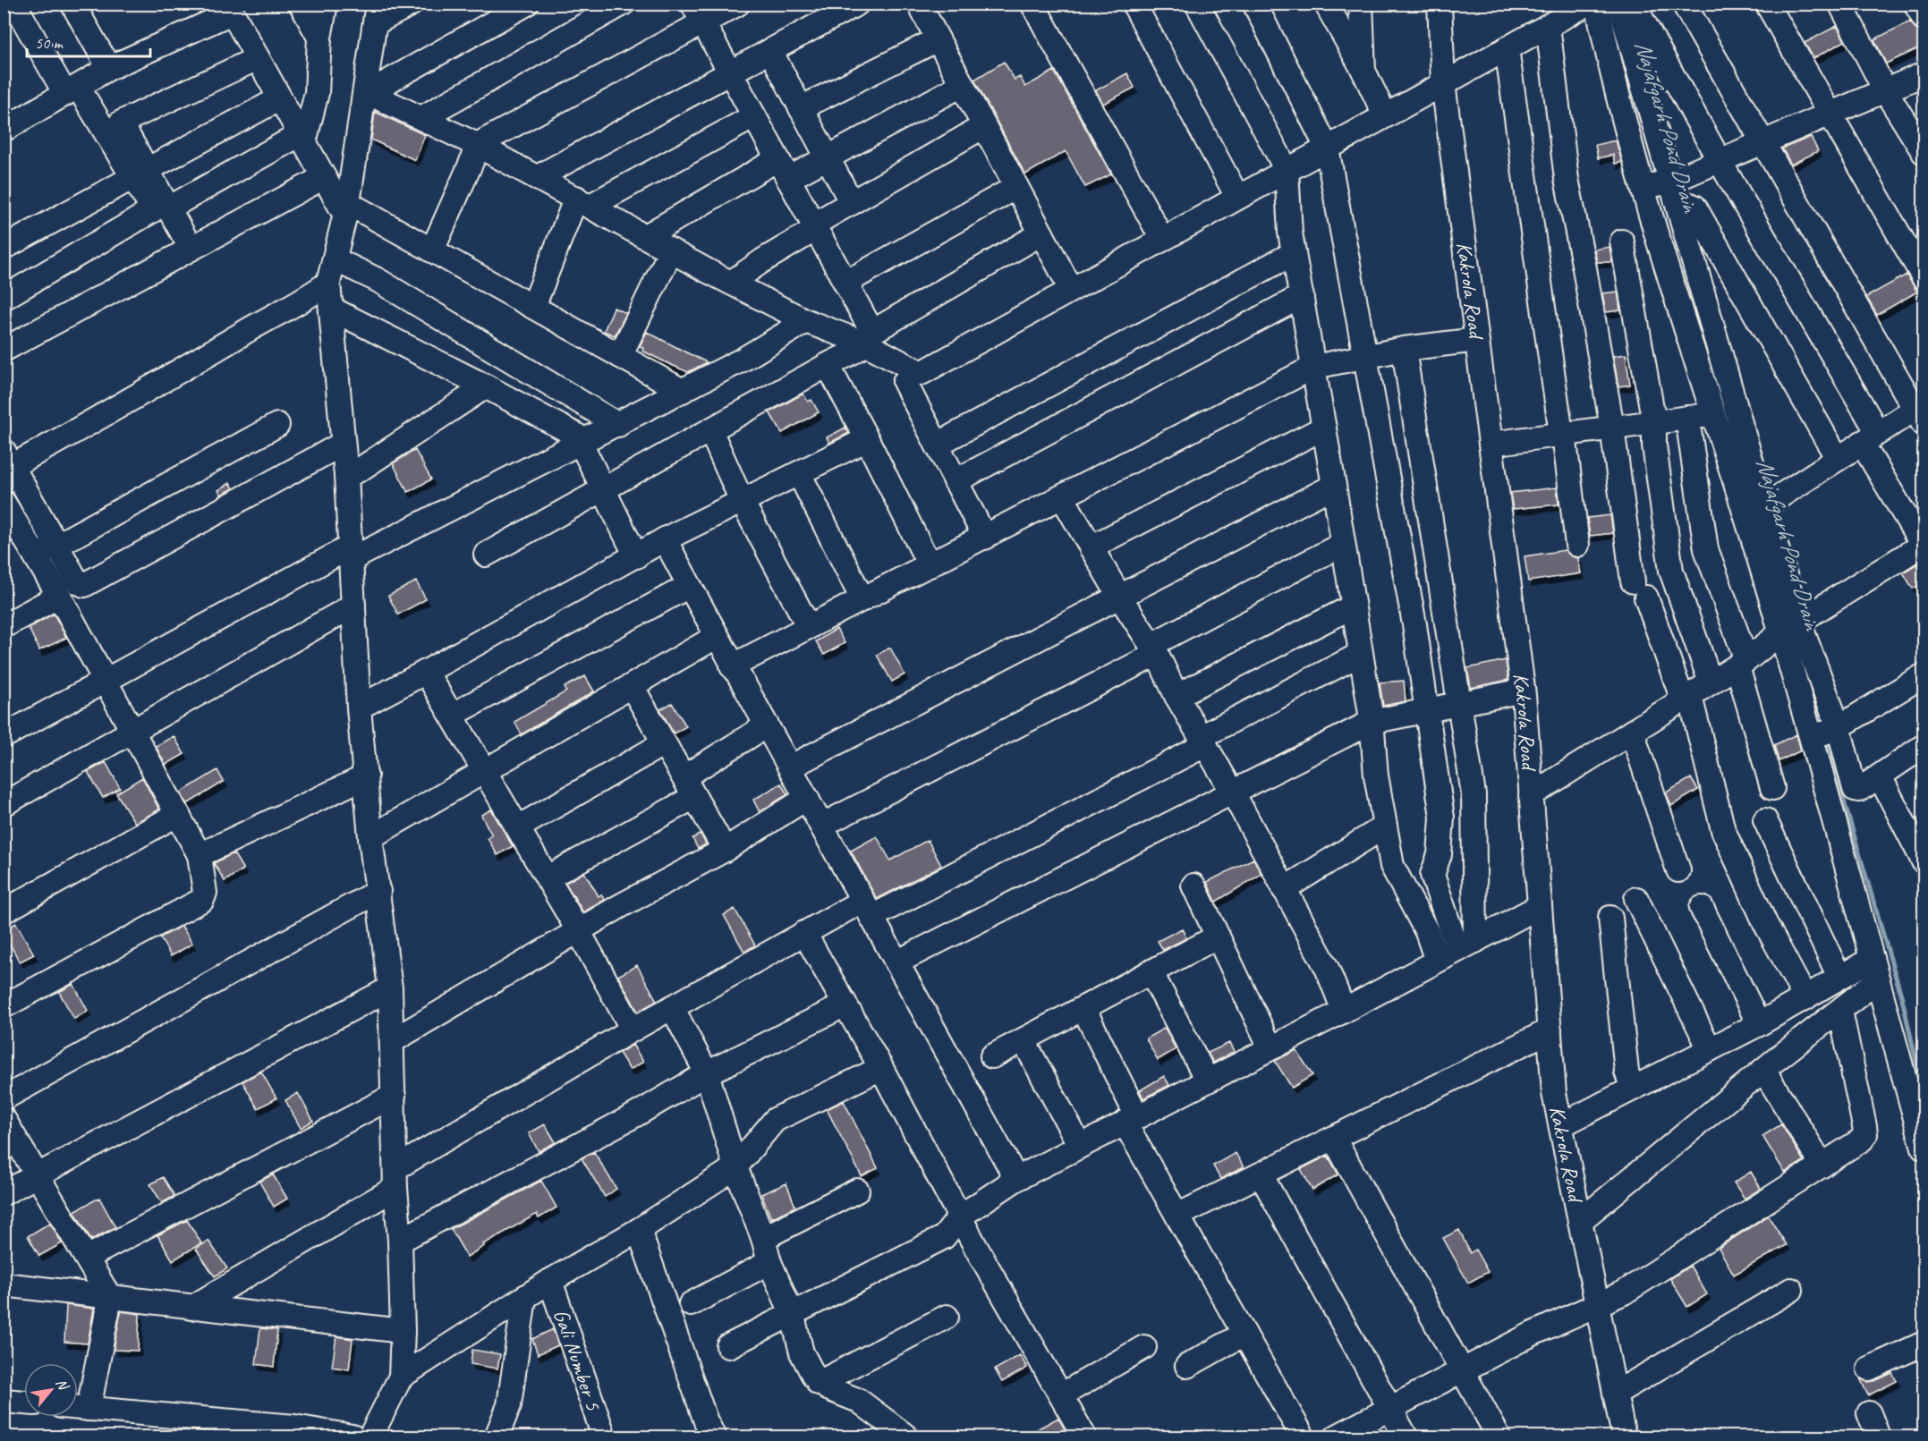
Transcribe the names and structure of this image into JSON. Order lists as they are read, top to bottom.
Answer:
{
  "streets": {
    "street": ["Kakrola Road", "Gali Number 5"]
  },
  "water": ["Najafgarh Pond Drain"],
  "scale_bar": "50 m",
  "north": "top right"
}
